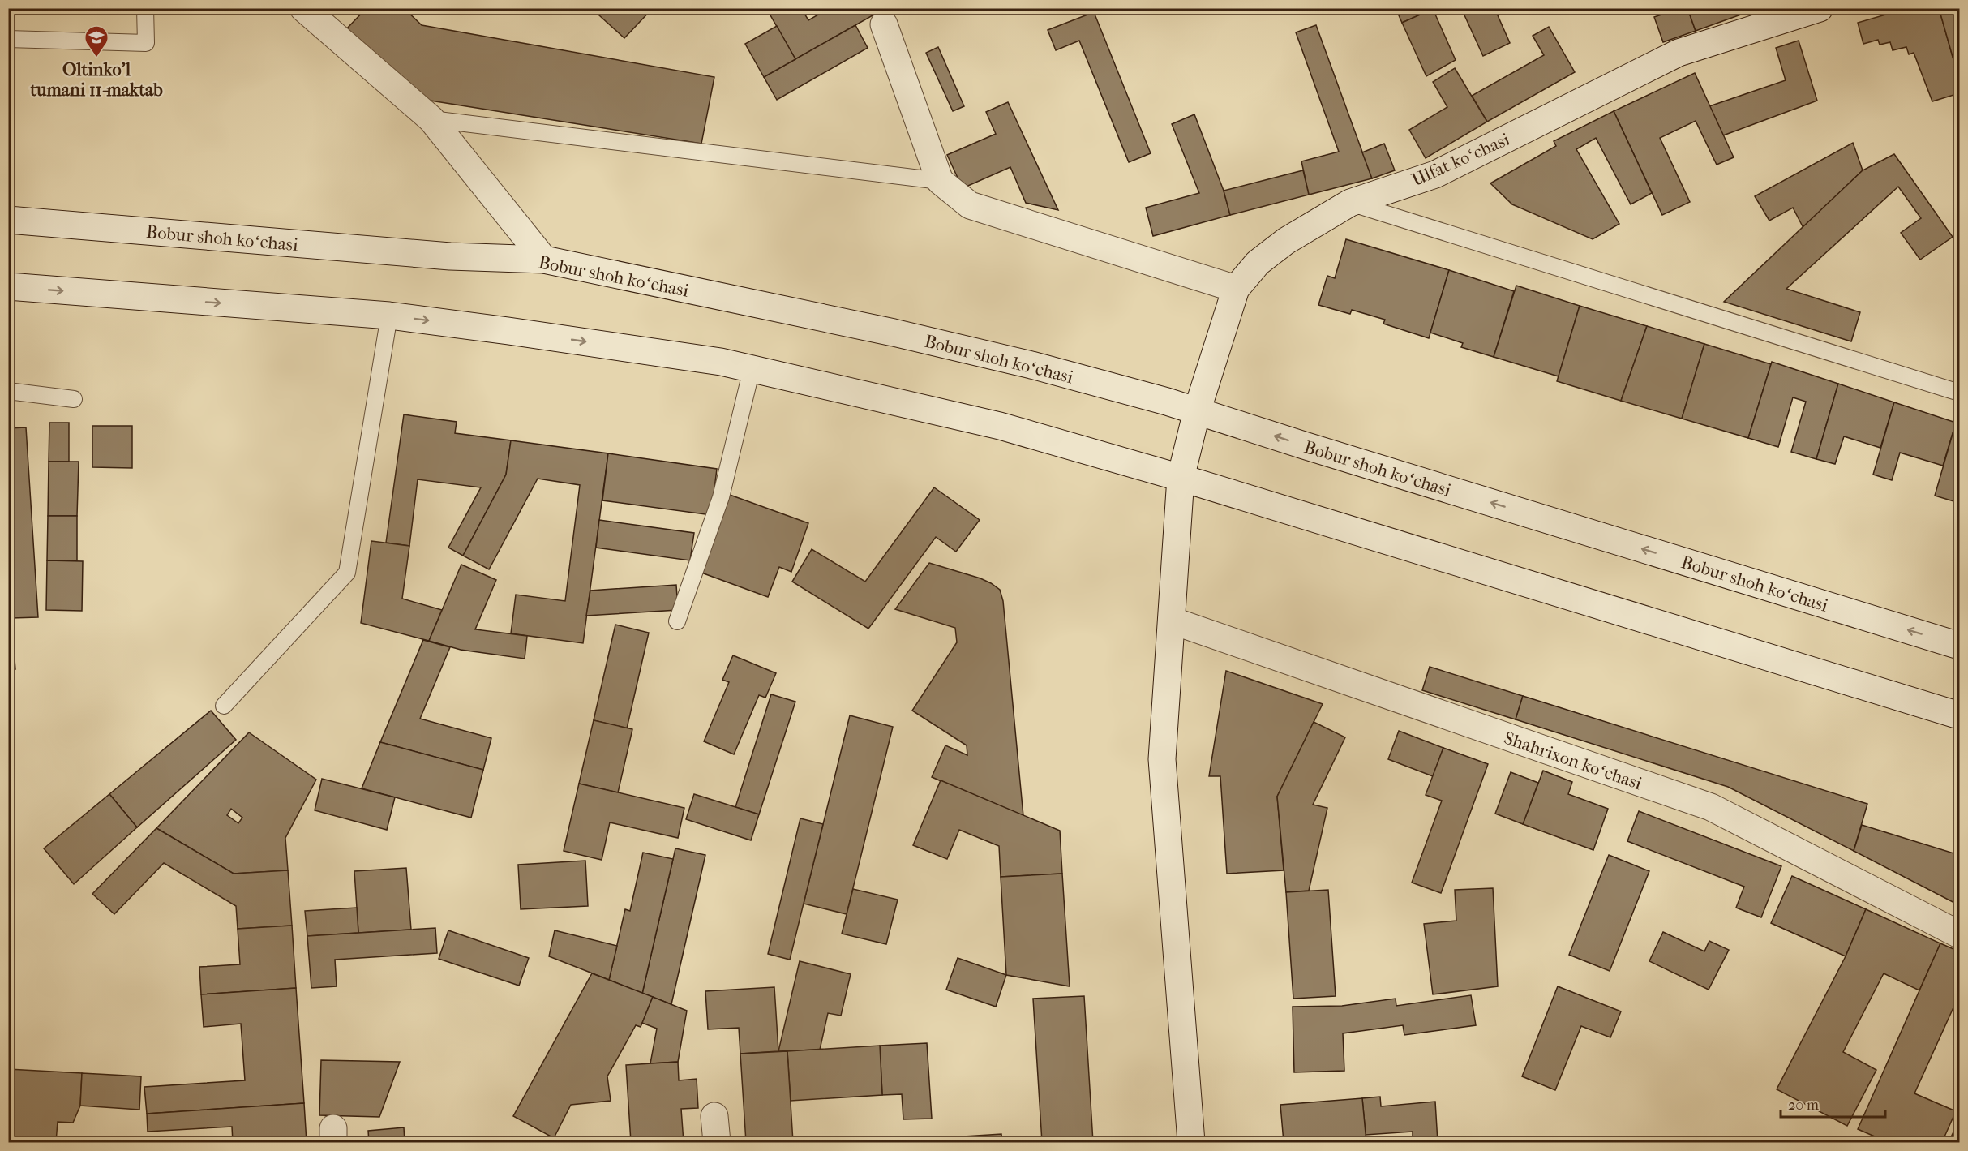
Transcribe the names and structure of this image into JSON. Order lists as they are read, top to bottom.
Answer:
{
  "streets": {
    "main road": ["Ulfat koʻchasi", "Bobur shoh koʻchasi", "Shahrixon koʻchasi"]
  },
  "crossings": [
    ["Ulfat koʻchasi", "Bobur shoh koʻchasi"],
    ["Ulfat koʻchasi", "Shahrixon koʻchasi"]
  ],
  "places": {
    "school or university": ["Oltinko'l tumani 11-maktab"]
  },
  "scale_bar": "20 m"
}
